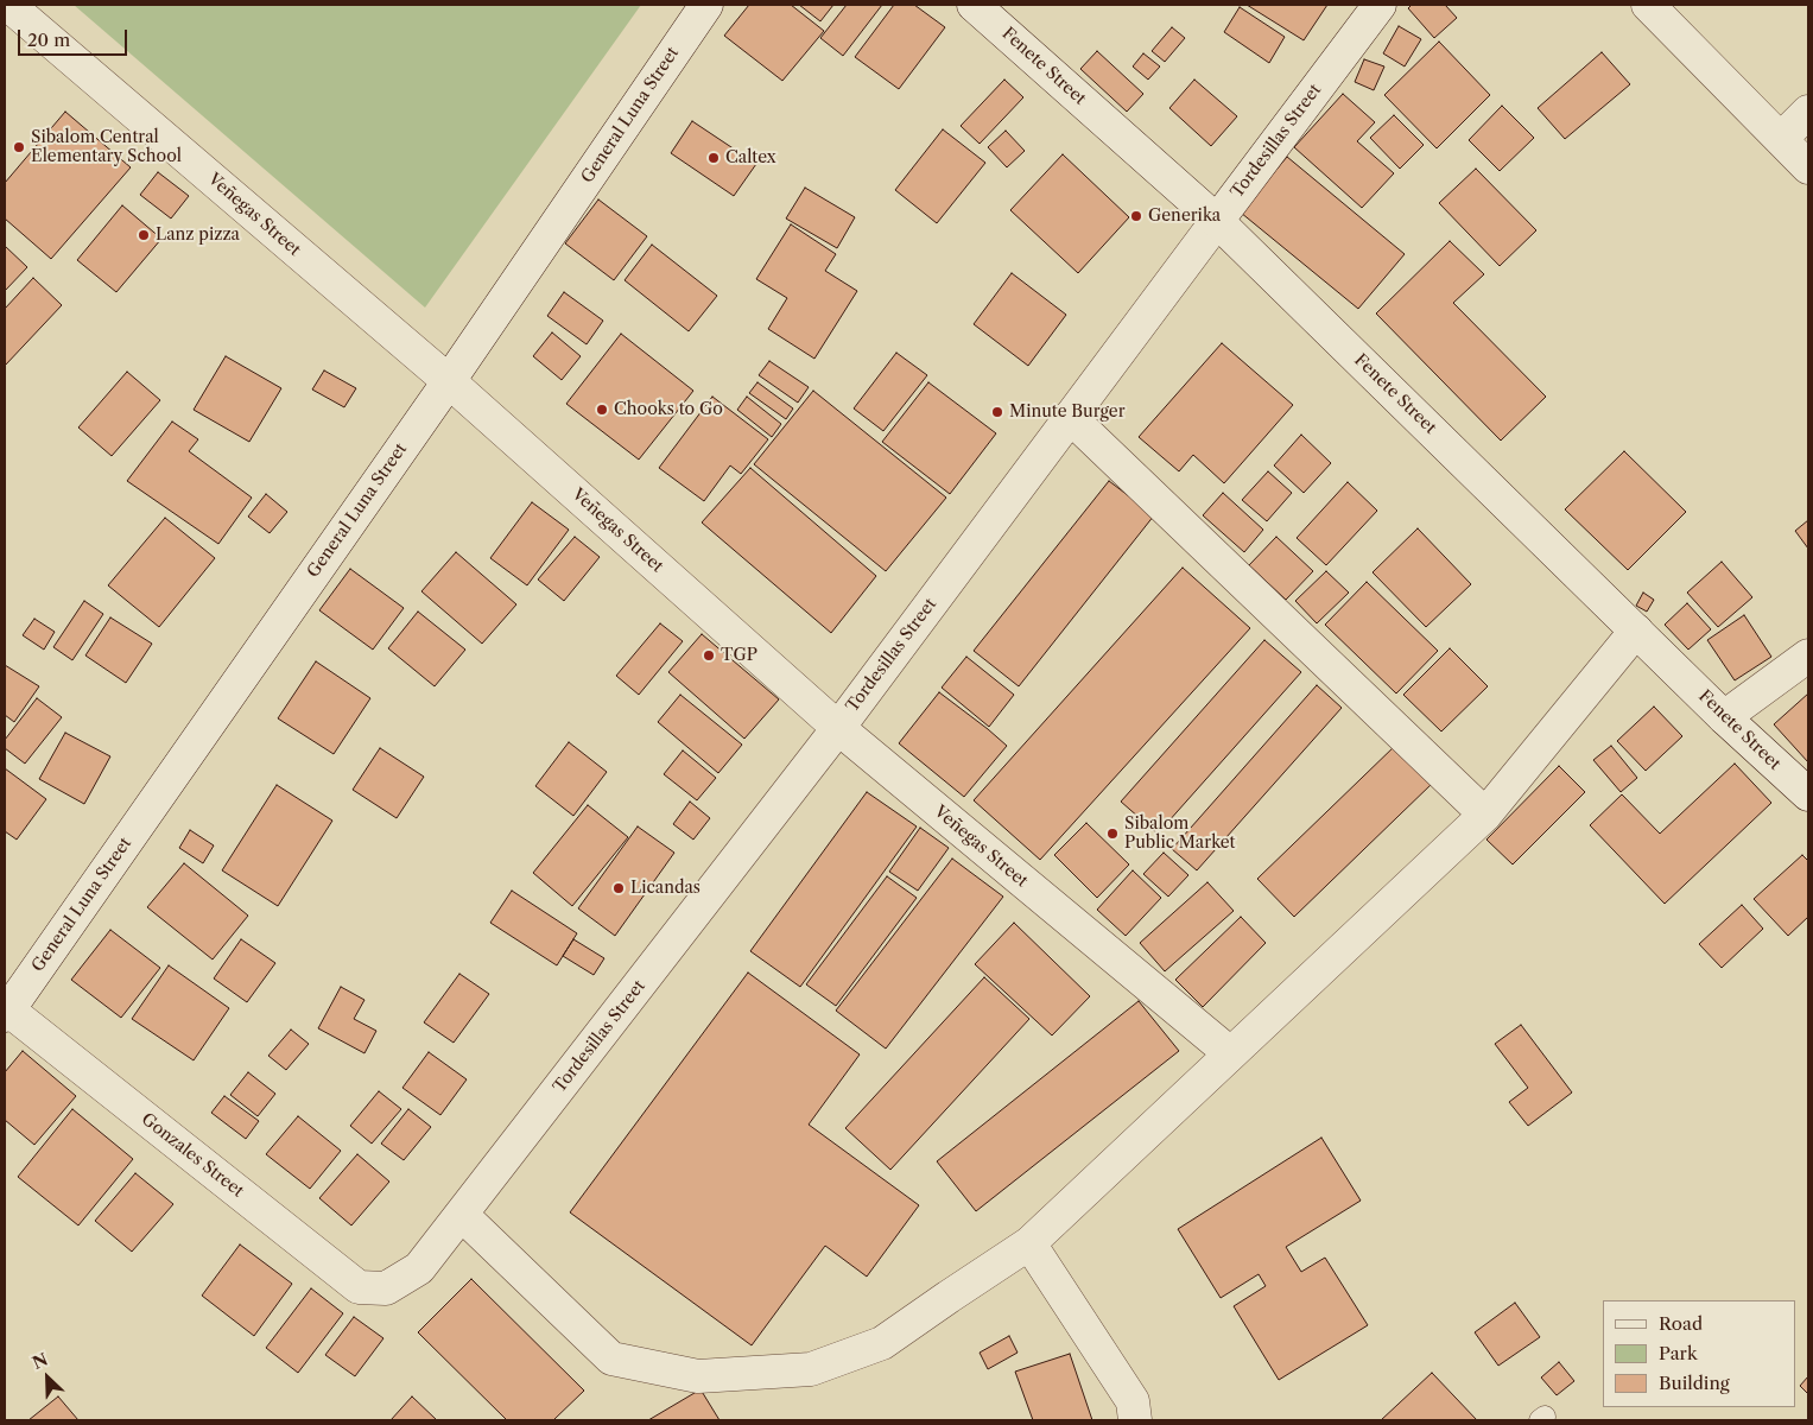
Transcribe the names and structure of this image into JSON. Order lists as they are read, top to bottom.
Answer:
{
  "streets": {
    "street": [
      "Fenete Street",
      "General Luna Street",
      "Tordesillas Street",
      "Veñegas Street",
      "Gonzales Street"
    ]
  },
  "crossings": [
    ["Fenete Street", "Tordesillas Street"],
    ["General Luna Street", "Veñegas Street"],
    ["General Luna Street", "Gonzales Street"],
    ["Tordesillas Street", "Veñegas Street"],
    ["Tordesillas Street", "Gonzales Street"]
  ],
  "places": [
    "Sibalom Central Elementary School",
    "Caltex",
    "Generika",
    "Lanz pizza",
    "Chooks to Go",
    "Minute Burger",
    "TGP",
    "Sibalom Public Market",
    "Licandas"
  ],
  "legend": ["Road", "Park", "Building"],
  "scale_bar": "20 m",
  "north": "top left"
}
